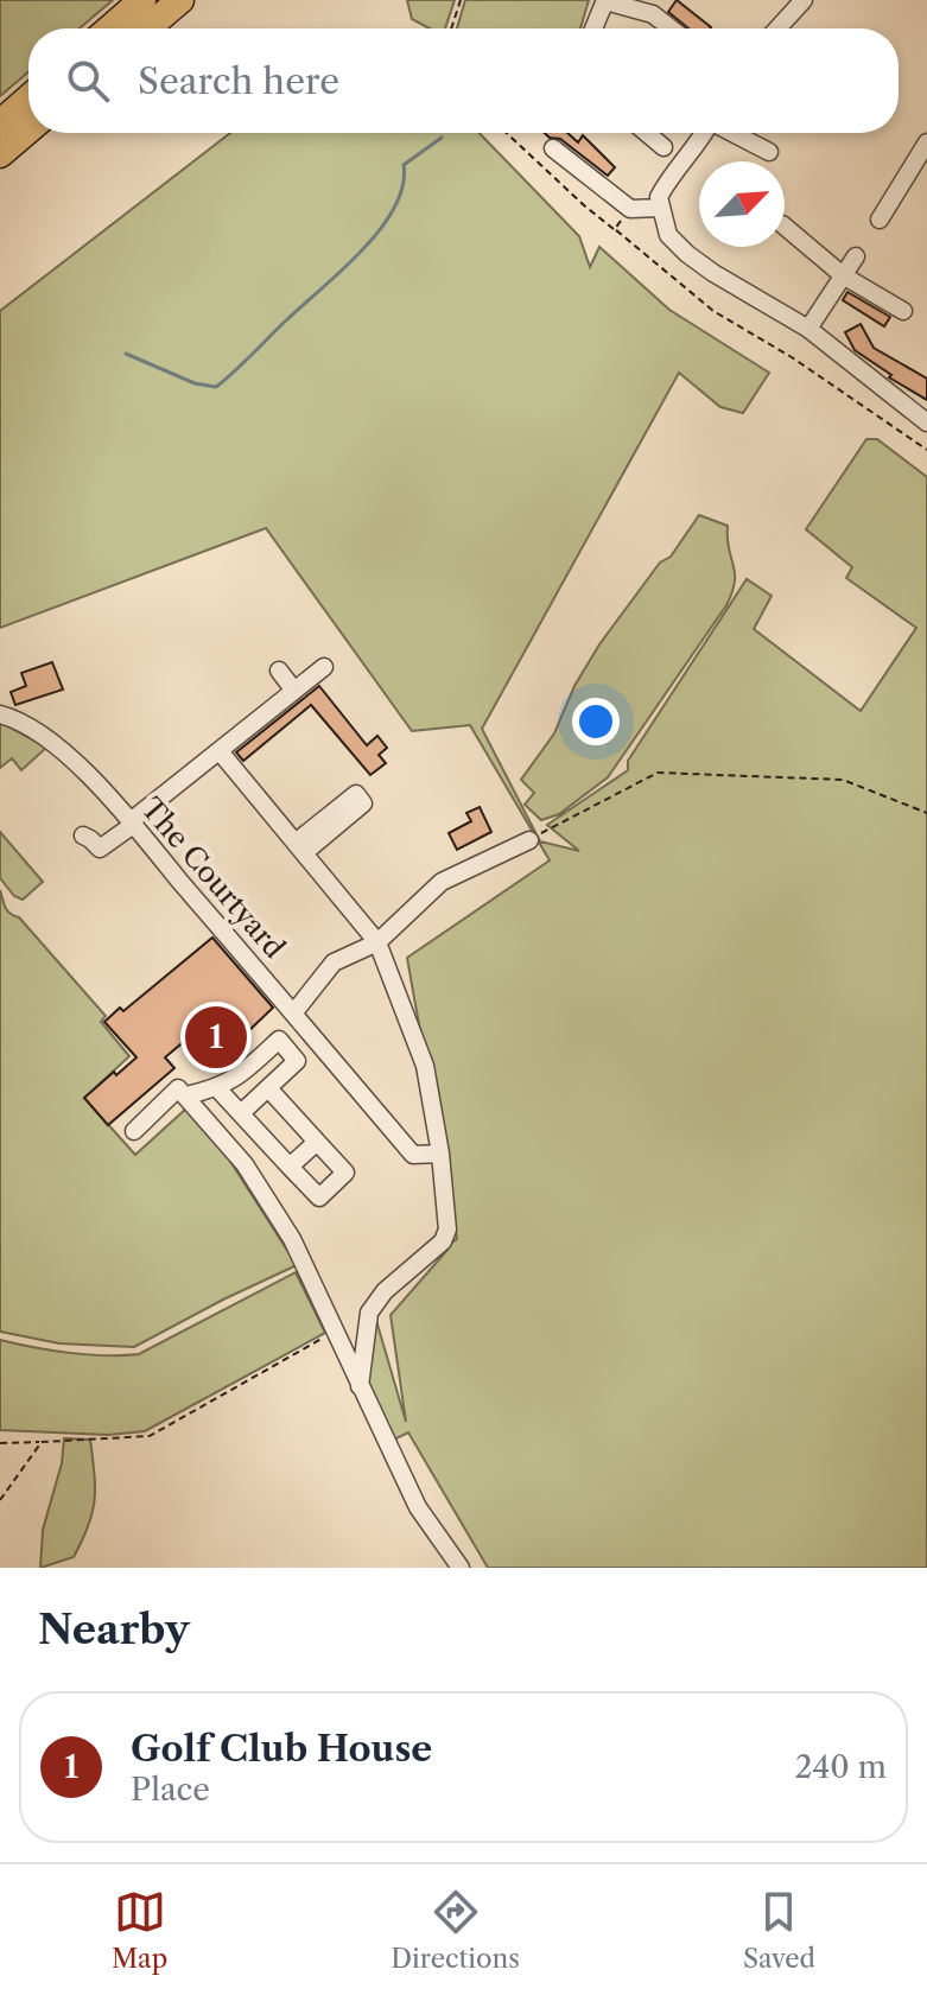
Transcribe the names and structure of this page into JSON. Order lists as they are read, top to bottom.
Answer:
{
  "streets": {
    "street": ["The Courtyard"]
  },
  "north": "top right",
  "page": {
    "search": "Search here",
    "pins": "1",
    "heading": "Nearby",
    "list": [
      {
        "mark": "1",
        "name": "Golf Club House",
        "note": "Place",
        "value": "240 m"
      }
    ],
    "nav": ["Map", "Directions", "Saved"]
  }
}
